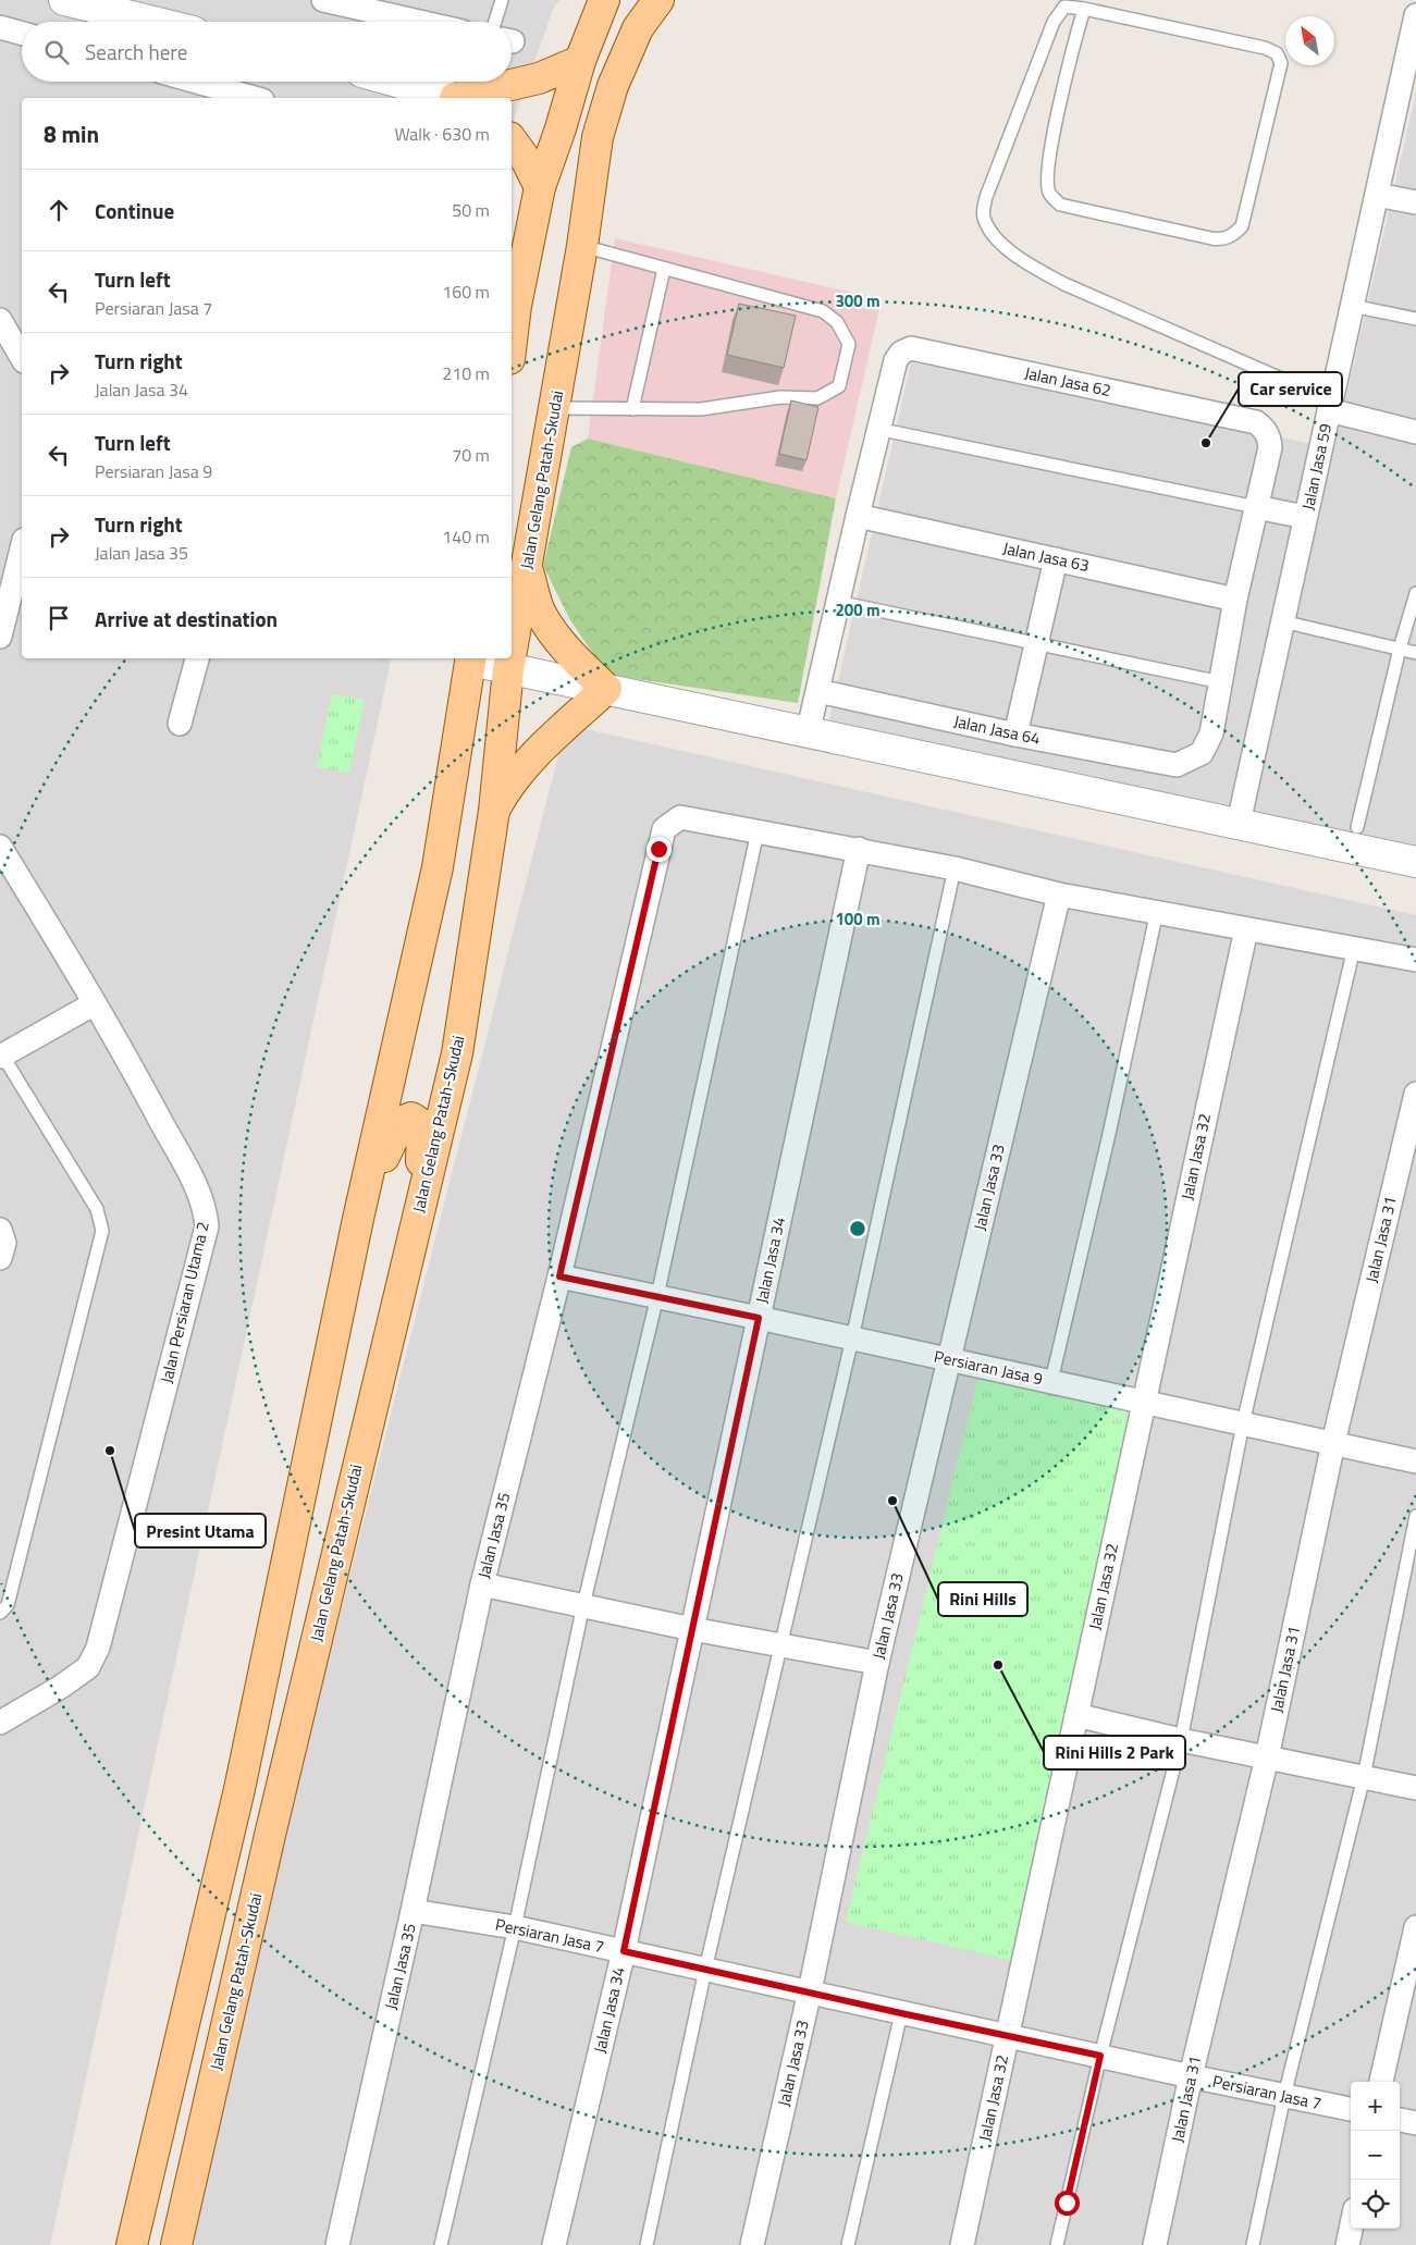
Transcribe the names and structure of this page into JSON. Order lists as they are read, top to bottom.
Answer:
{
  "streets": {
    "main road": ["Jalan Gelang Patah-Skudai"],
    "street": [
      "Jalan Jasa 62",
      "Jalan Jasa 59",
      "Jalan Jasa 63",
      "Jalan Jasa 64",
      "Jalan Jasa 32",
      "Jalan Jasa 33",
      "Jalan Jasa 31",
      "Jalan Jasa 34",
      "Jalan Persiaran Utama 2",
      "Persiaran Jasa 9",
      "Jalan Jasa 35",
      "Persiaran Jasa 7"
    ]
  },
  "crossings": [
    ["Jalan Jasa 62", "Jalan Jasa 63"],
    ["Jalan Jasa 62", "Jalan Jasa 64"],
    ["Jalan Jasa 32", "Persiaran Jasa 9"],
    ["Jalan Jasa 32", "Persiaran Jasa 7"],
    ["Jalan Jasa 33", "Persiaran Jasa 9"],
    ["Jalan Jasa 33", "Persiaran Jasa 7"],
    ["Jalan Jasa 31", "Persiaran Jasa 9"],
    ["Jalan Jasa 31", "Persiaran Jasa 7"],
    ["Jalan Jasa 34", "Persiaran Jasa 9"],
    ["Jalan Jasa 34", "Persiaran Jasa 7"],
    ["Persiaran Jasa 9", "Jalan Jasa 35"],
    ["Jalan Jasa 35", "Persiaran Jasa 7"]
  ],
  "places": [
    "Car service",
    "Presint Utama",
    "Rini Hills",
    "Rini Hills 2 Park"
  ],
  "north": "top left",
  "page": {
    "search": "Search here",
    "heading": ["8 min", "Walk · 630 m"],
    "list": [
      ["Continue", "50 m"],
      ["Turn left", "Persiaran Jasa 7", "160 m"],
      ["Turn right", "Jalan Jasa 34", "210 m"],
      ["Turn left", "Persiaran Jasa 9", "70 m"],
      ["Turn right", "Jalan Jasa 35", "140 m"],
      "Arrive at destination"
    ],
    "map_buttons": ["+", "−"]
  },
  "rings": ["300 m", "200 m", "100 m"]
}
